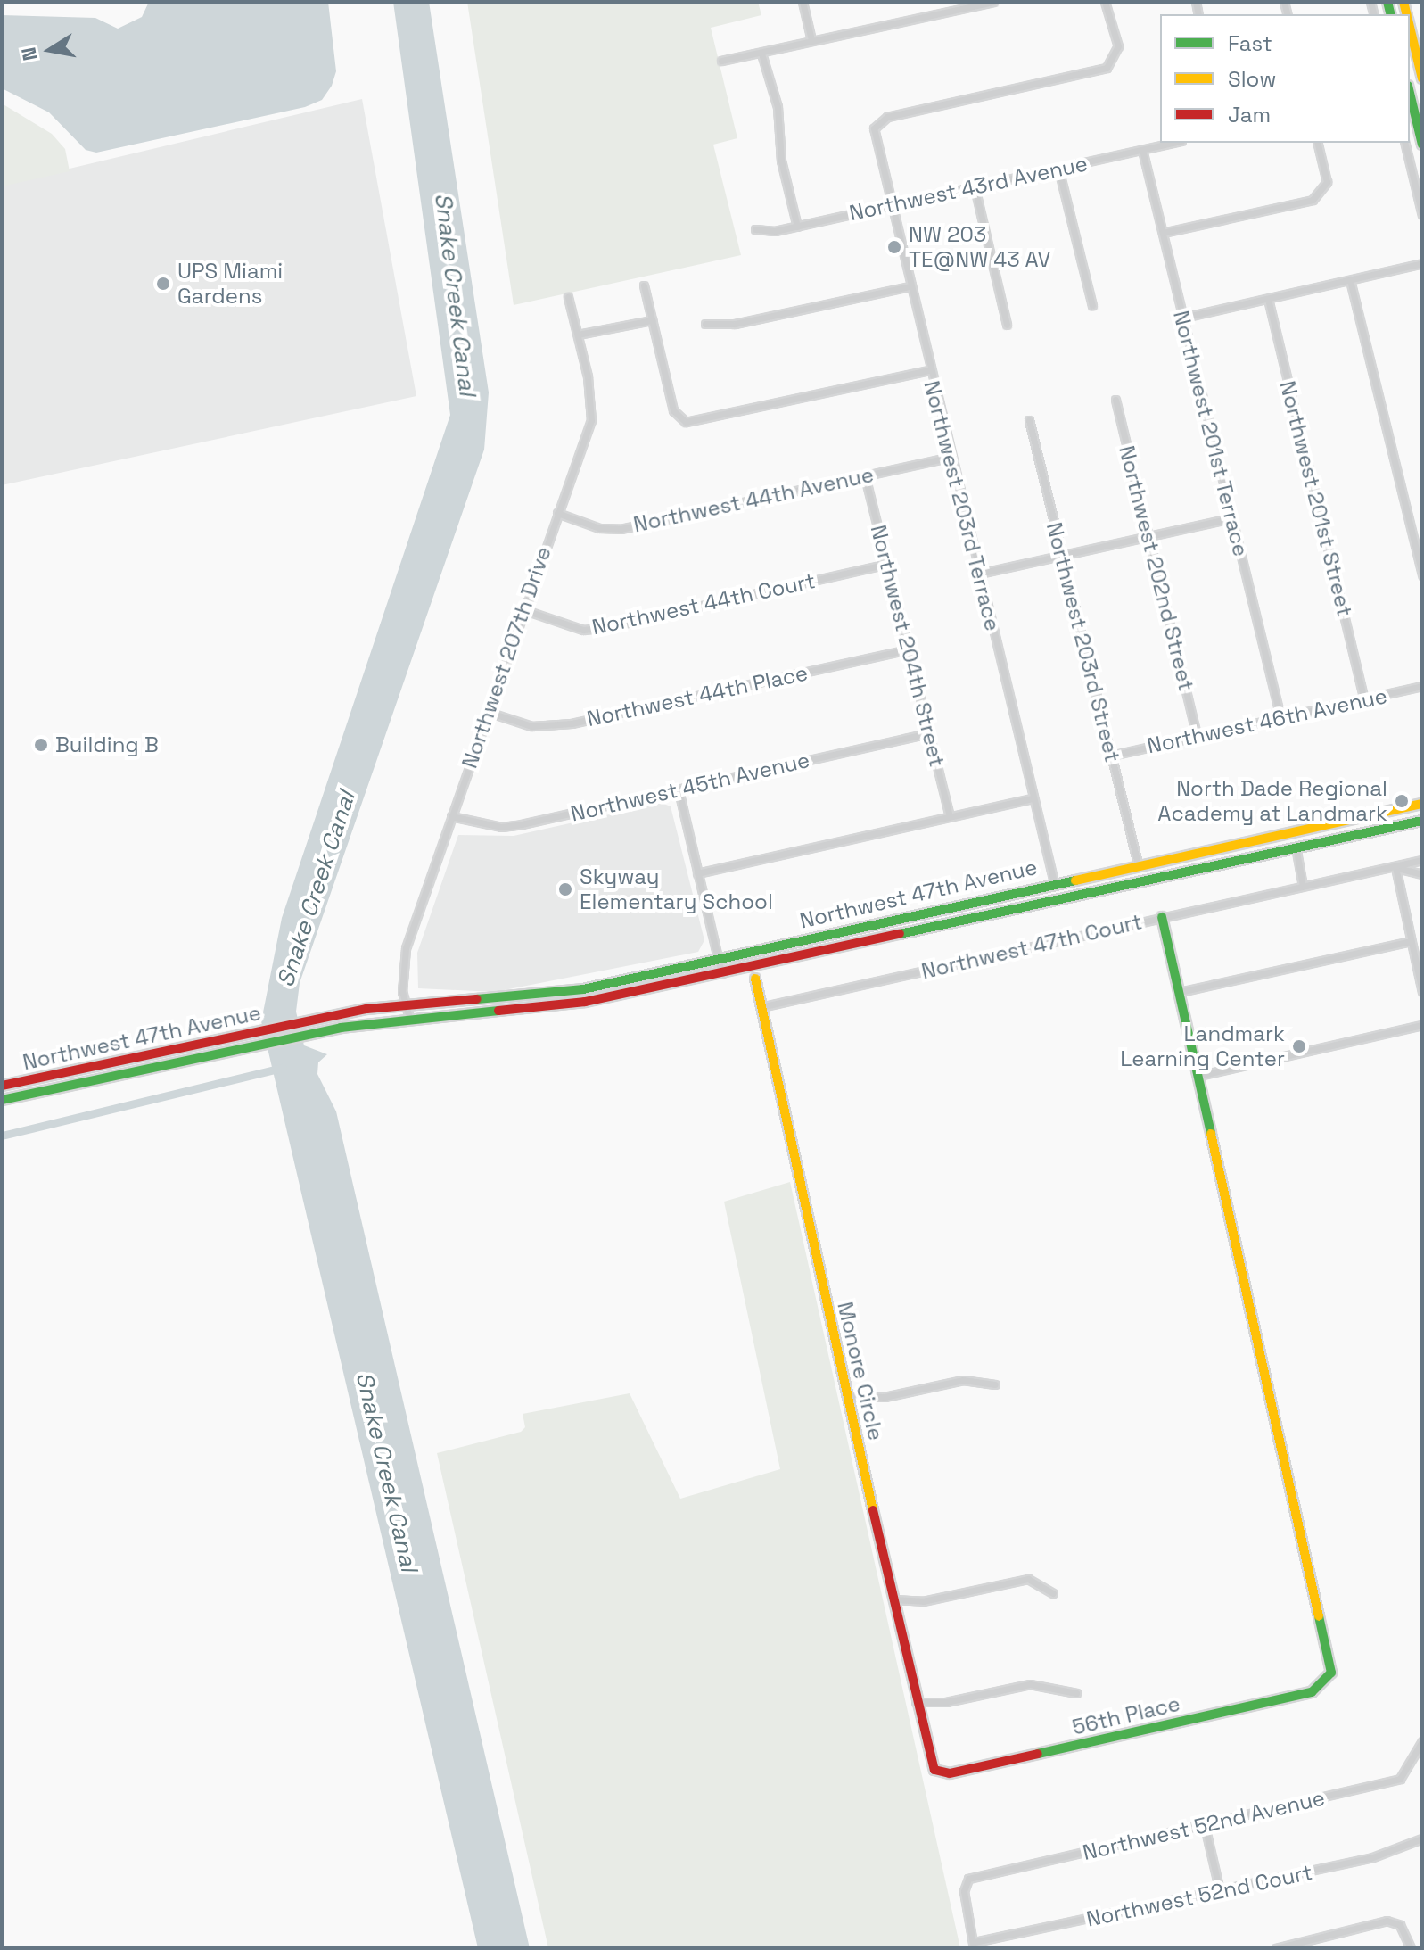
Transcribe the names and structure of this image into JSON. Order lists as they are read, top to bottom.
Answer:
{
  "streets": {
    "main road": ["Northwest 47th Avenue", "Monore Circle", "56th Place"],
    "street": [
      "Northwest 43rd Avenue",
      "Northwest 201st Terrace",
      "Northwest 201st Street",
      "Northwest 44th Avenue",
      "Northwest 203rd Terrace",
      "Northwest 202nd Street",
      "Northwest 44th Court",
      "Northwest 203rd Street",
      "Northwest 204th Street",
      "Northwest 207th Drive",
      "Northwest 44th Place",
      "Northwest 46th Avenue",
      "Northwest 45th Avenue",
      "Northwest 47th Court",
      "Northwest 52nd Avenue",
      "Northwest 52nd Court"
    ]
  },
  "crossings": [
    ["Northwest 43rd Avenue", "Northwest 201st Terrace"],
    ["Northwest 43rd Avenue", "Northwest 203rd Terrace"],
    ["Northwest 201st Terrace", "Northwest 46th Avenue"],
    ["Northwest 201st Street", "Northwest 46th Avenue"],
    ["Northwest 44th Avenue", "Northwest 203rd Terrace"],
    ["Northwest 44th Avenue", "Northwest 204th Street"],
    ["Northwest 44th Avenue", "Northwest 207th Drive"],
    ["Northwest 203rd Terrace", "Northwest 47th Avenue"],
    ["Northwest 202nd Street", "Northwest 46th Avenue"],
    ["Northwest 44th Court", "Northwest 204th Street"],
    ["Northwest 44th Court", "Northwest 207th Drive"],
    ["Northwest 203rd Street", "Northwest 46th Avenue"],
    ["Northwest 203rd Street", "Northwest 47th Avenue"],
    ["Northwest 204th Street", "Northwest 44th Place"],
    ["Northwest 204th Street", "Northwest 45th Avenue"],
    ["Northwest 207th Drive", "Northwest 44th Place"],
    ["Northwest 207th Drive", "Northwest 45th Avenue"],
    ["Northwest 207th Drive", "Northwest 47th Avenue"],
    ["Northwest 47th Court", "Monore Circle"],
    ["Monore Circle", "56th Place"],
    ["Northwest 52nd Avenue", "Northwest 52nd Court"]
  ],
  "water": ["Snake Creek Canal"],
  "places": [
    "NW 203 TE@NW 43 AV",
    "UPS Miami Gardens",
    "Building B",
    "North Dade Regional Academy at Landmark",
    "Skyway Elementary School",
    "Landmark Learning Center"
  ],
  "legend": ["Fast", "Slow", "Jam"],
  "north": "left"
}
